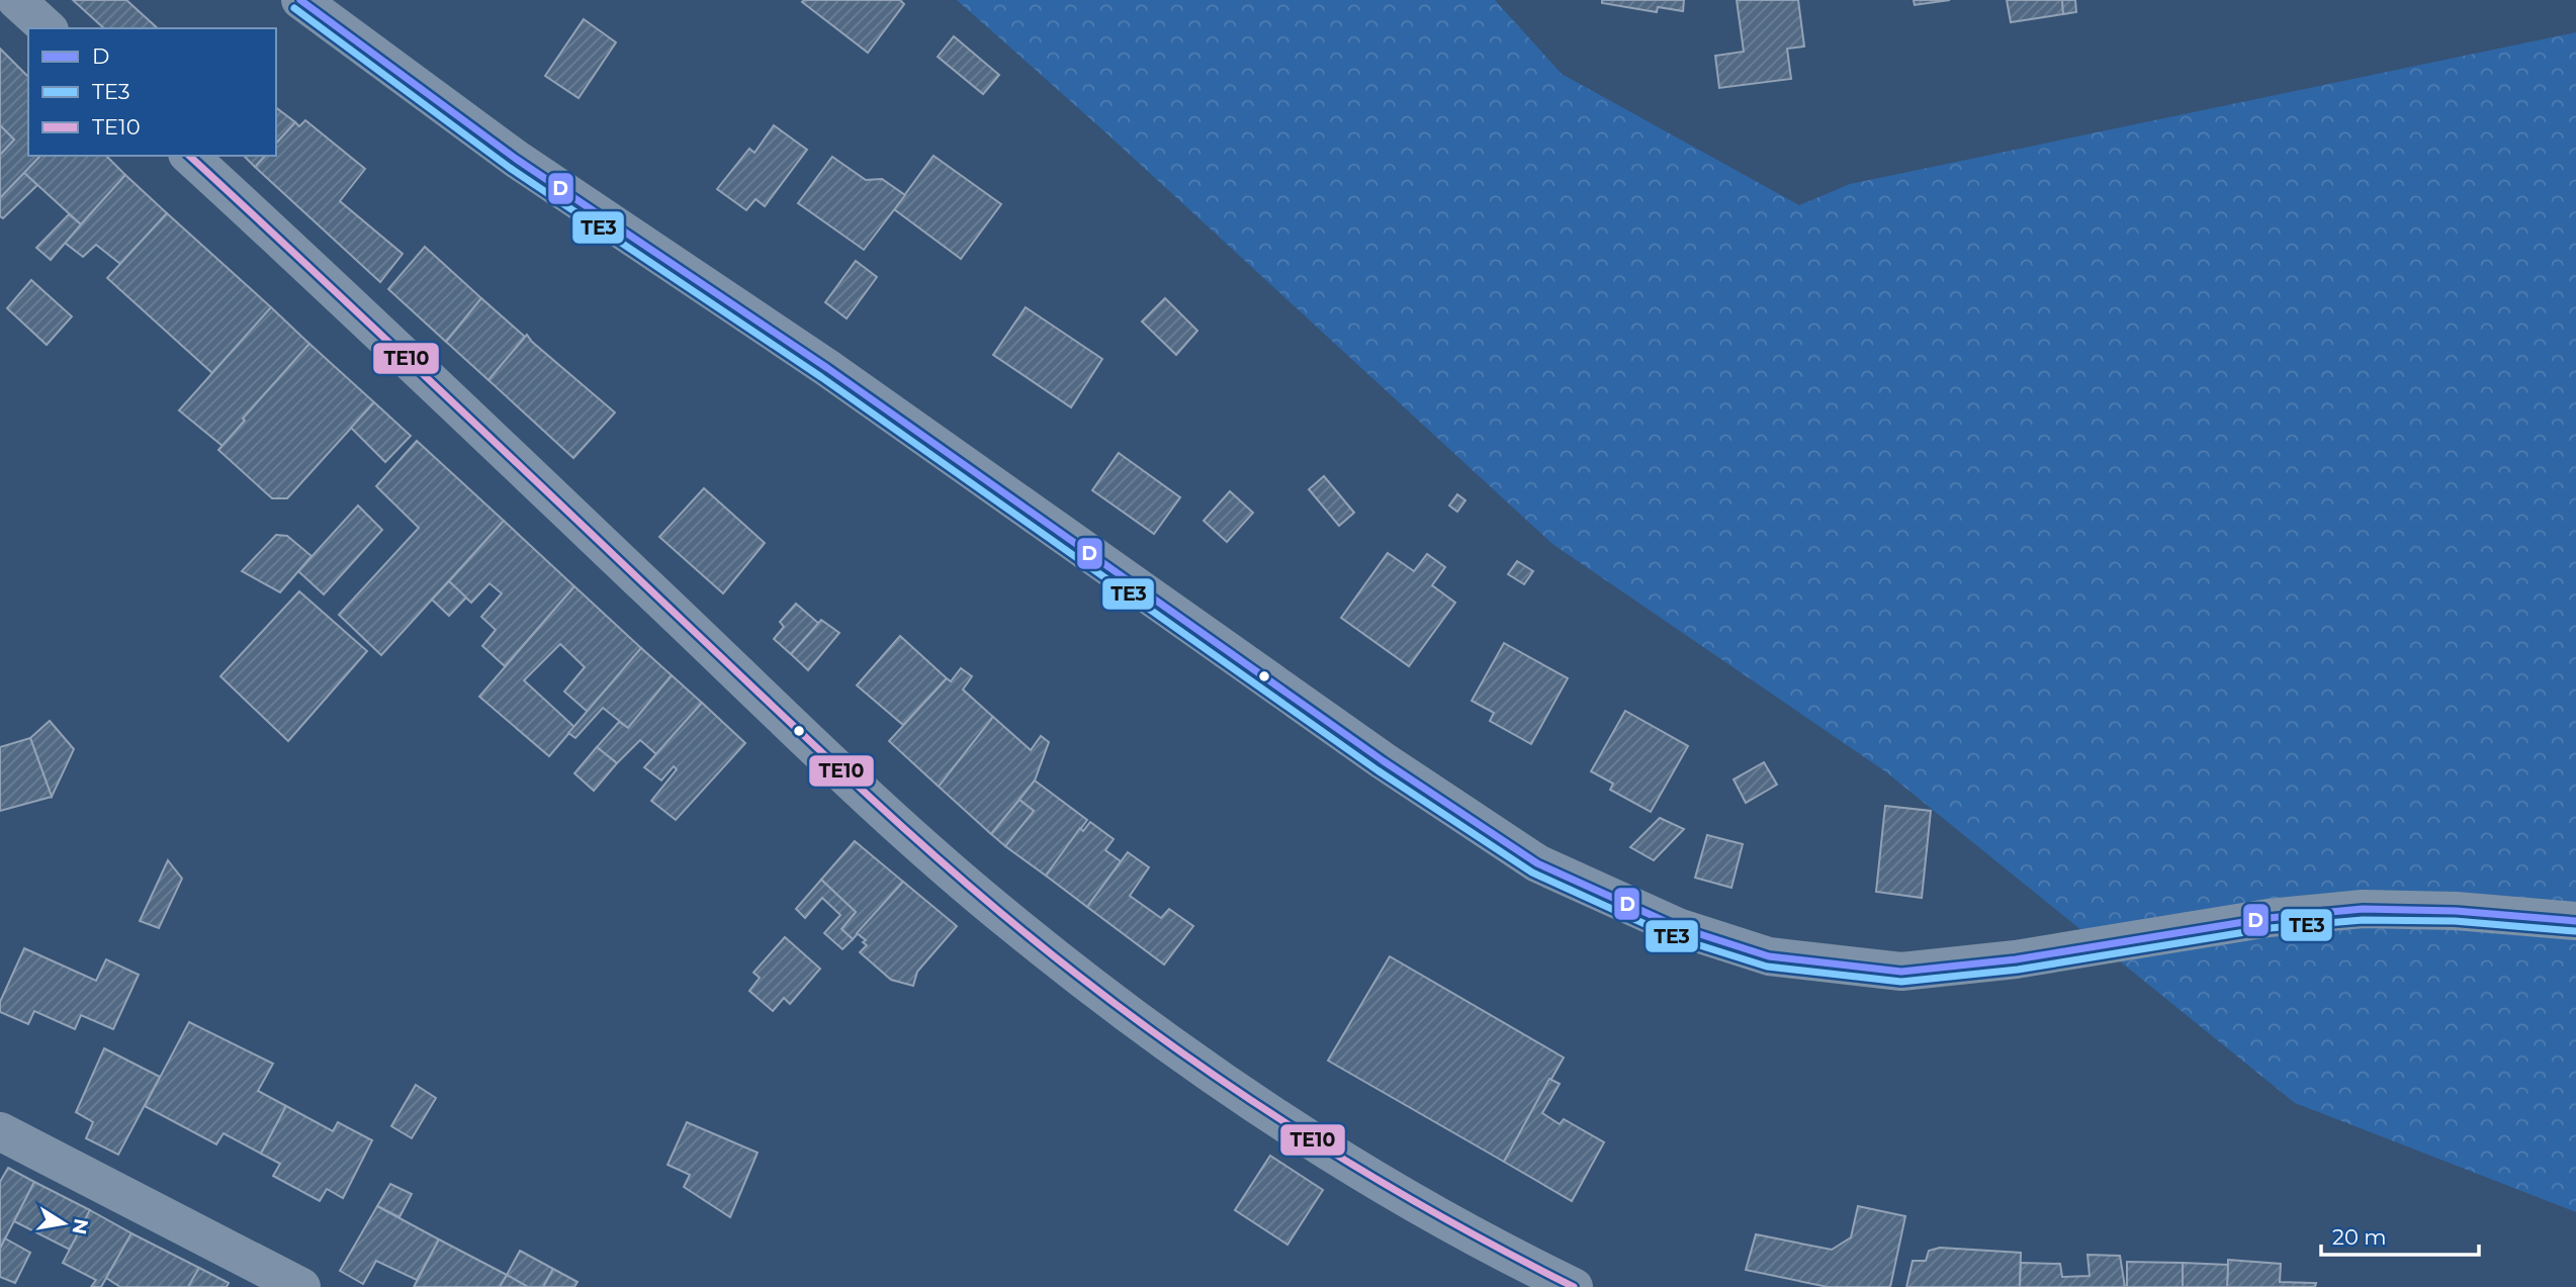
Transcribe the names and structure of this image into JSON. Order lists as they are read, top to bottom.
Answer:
{
  "lines": ["transit line D", "transit line TE3", "transit line TE10"],
  "legend": ["D", "TE3", "TE10"],
  "scale_bar": "20 m",
  "north": "right"
}
